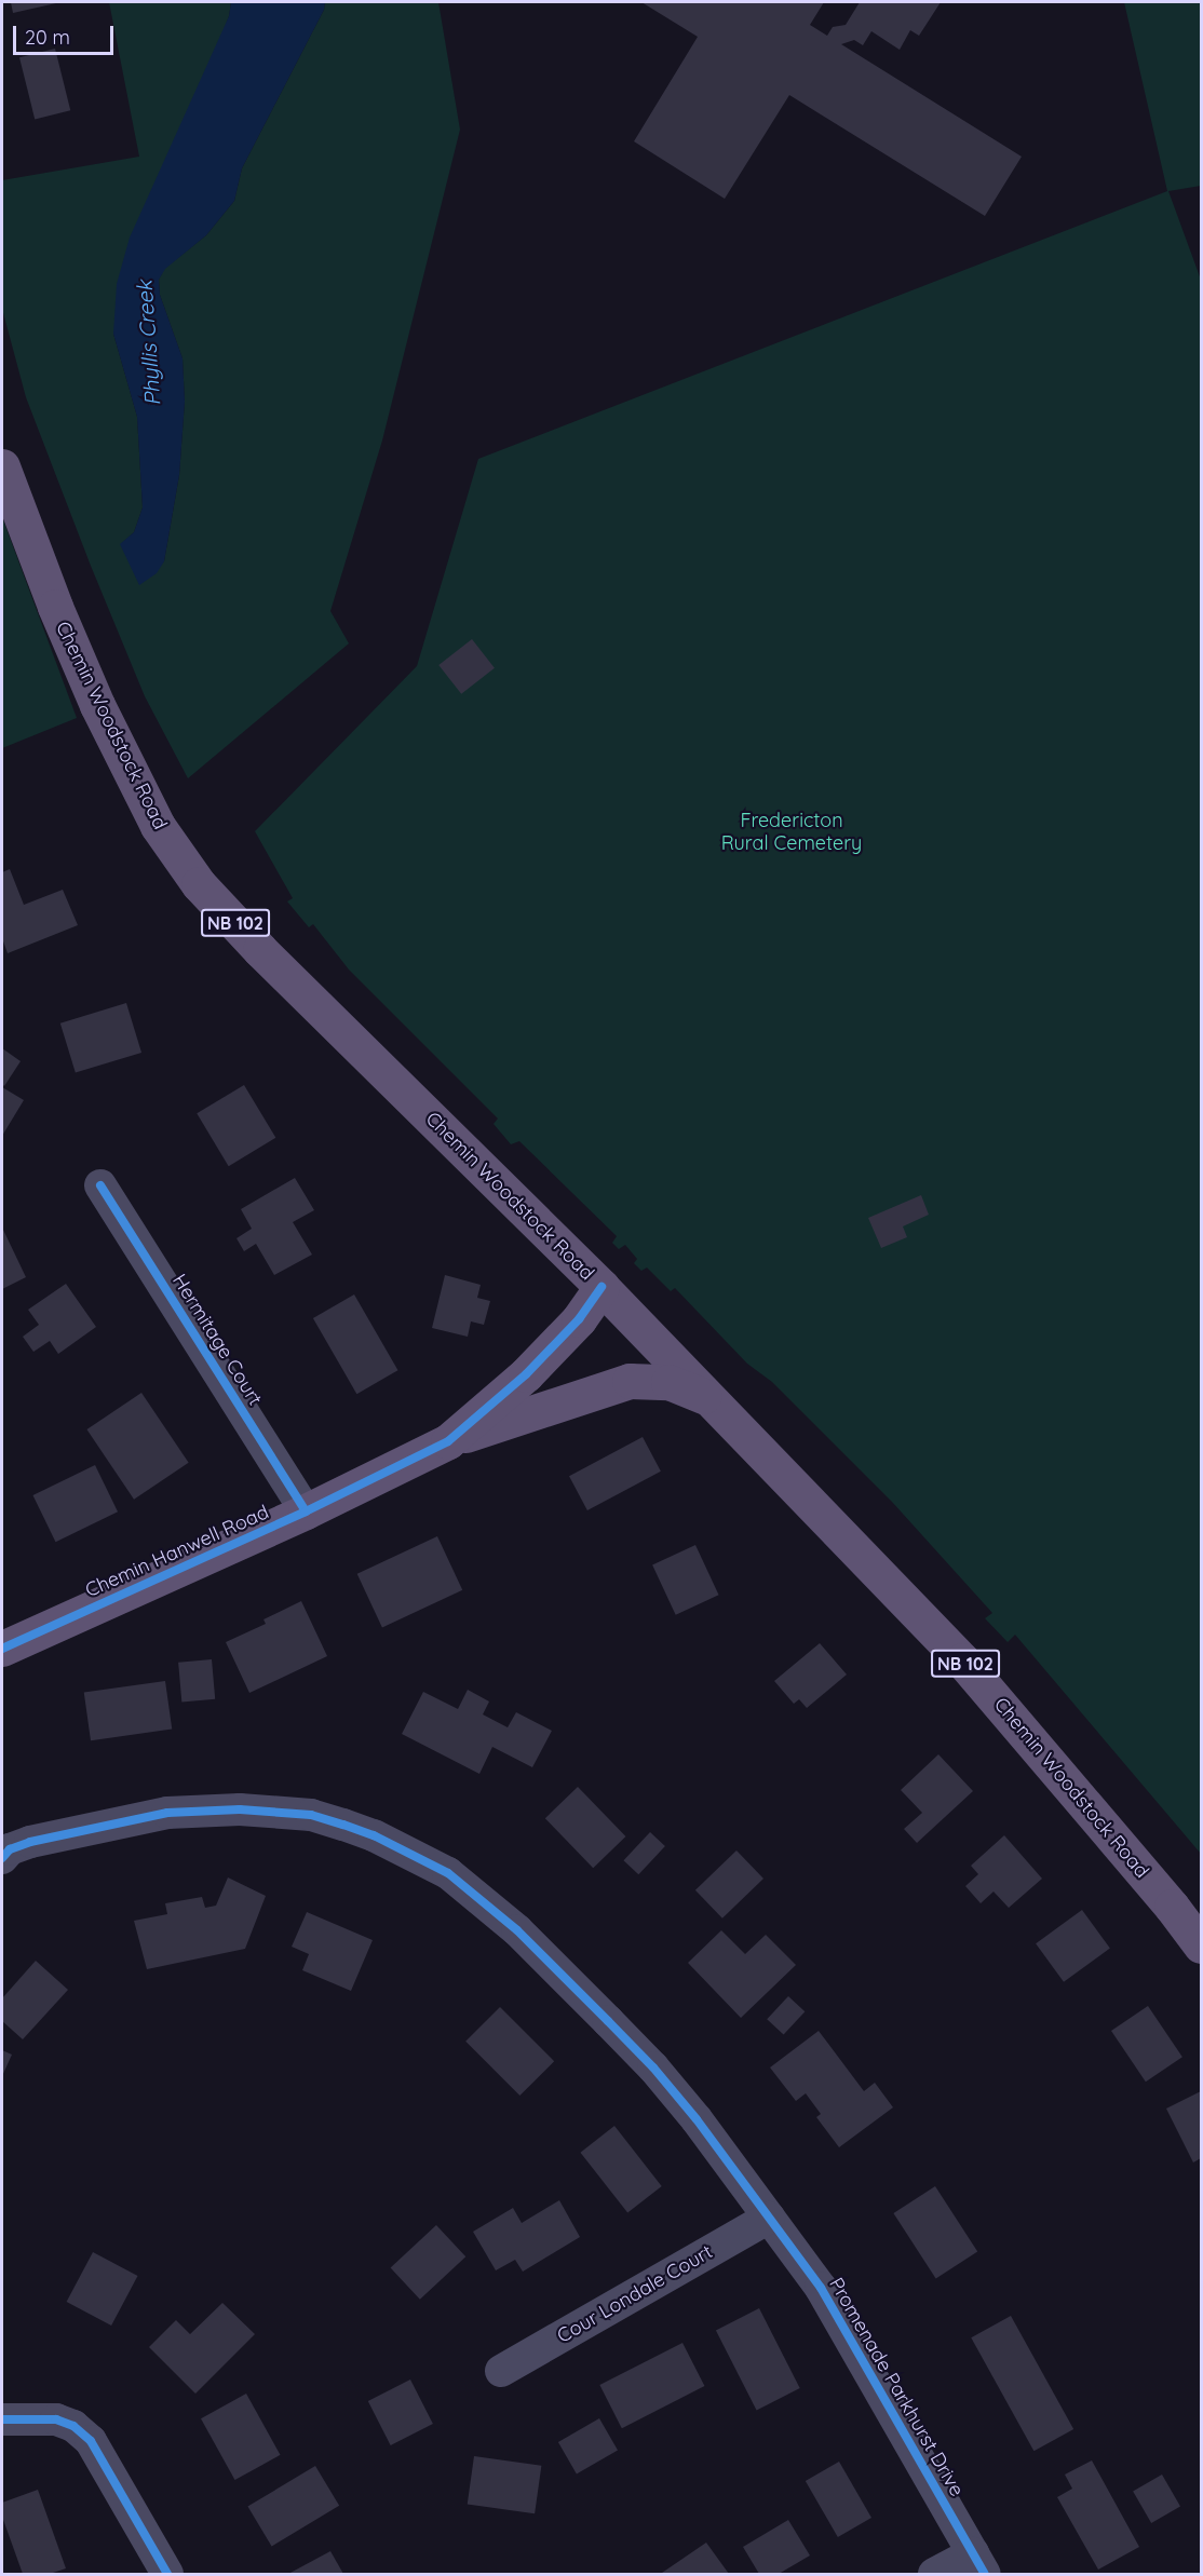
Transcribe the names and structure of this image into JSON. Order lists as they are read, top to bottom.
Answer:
{
  "streets": {
    "main road": ["Chemin Woodstock Road", "NB 102", "Chemin Hanwell Road"],
    "street": ["Hermitage Court", "Cour Londale Court", "Promenade Parkhurst Drive"]
  },
  "crossings": [
    ["Chemin Woodstock Road", "Chemin Hanwell Road"],
    ["Hermitage Court", "Chemin Hanwell Road"],
    ["Cour Londale Court", "Promenade Parkhurst Drive"]
  ],
  "water": ["Phyllis Creek"],
  "parks": ["Fredericton Rural Cemetery"],
  "scale_bar": "20 m"
}
